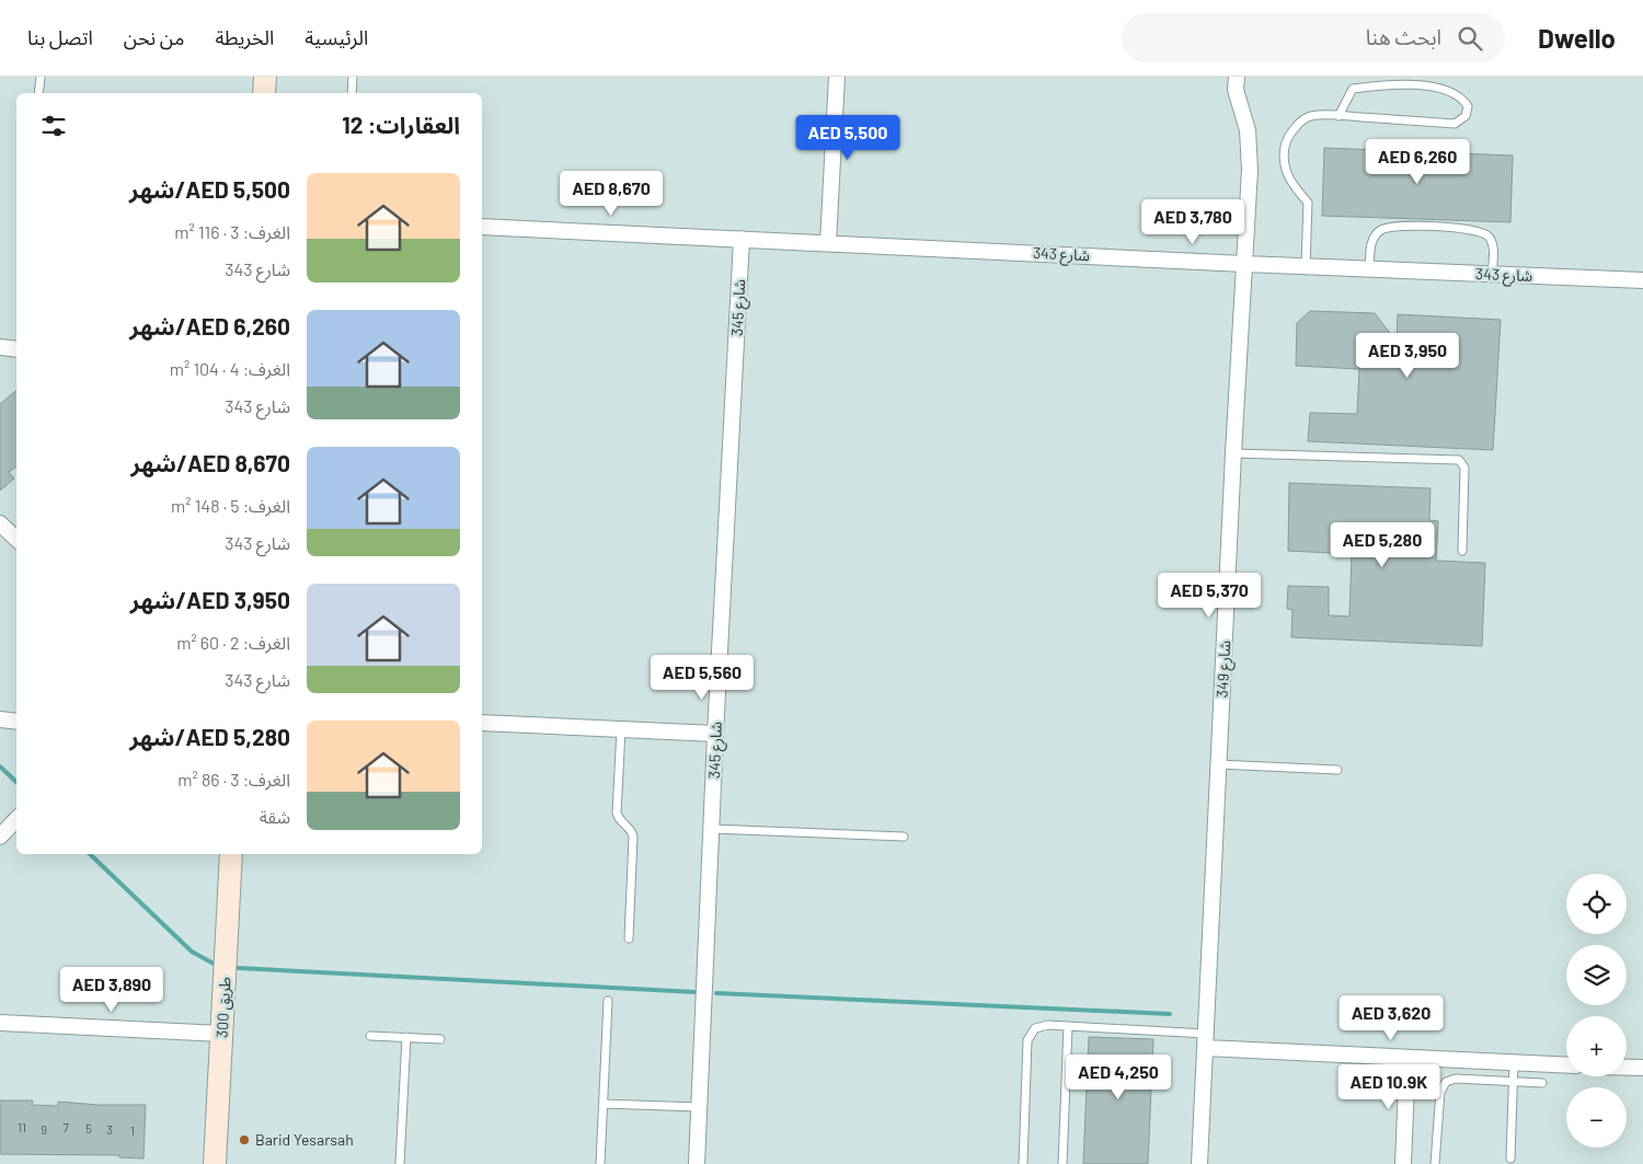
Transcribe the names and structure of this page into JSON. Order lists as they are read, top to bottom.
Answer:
{
  "streets": {
    "main road": ["طريق 300"],
    "street": ["شارع 343", "شارع 345", "شارع 349"]
  },
  "crossings": [
    ["شارع 343", "شارع 345"],
    ["شارع 343", "شارع 349"]
  ],
  "places": ["Barid Yesarsah"],
  "house_numbers": [
    "11",
    "7",
    "5",
    "9",
    "3",
    "1"
  ],
  "page": {
    "header": "Dwello",
    "search": "ابحث هنا",
    "nav": [
      "الرئيسية",
      "الخريطة",
      "من نحن",
      "اتصل بنا"
    ],
    "heading": "العقارات: 12",
    "price": [
      "AED 5,500",
      "AED 6,260",
      "AED 8,670",
      "AED 3,780",
      "AED 3,950",
      "AED 5,280",
      "AED 5,370",
      "AED 5,560",
      "AED 3,890",
      "AED 3,620",
      "AED 4,250",
      "AED 10.9K"
    ],
    "list": [
      {
        "name": "AED 5,500/شهر",
        "note": "الغرف: 3 · 116 m² · شارع 343"
      },
      {
        "name": "AED 6,260/شهر",
        "note": "الغرف: 4 · 104 m² · شارع 343"
      },
      {
        "name": "AED 8,670/شهر",
        "note": "الغرف: 5 · 148 m² · شارع 343"
      },
      {
        "name": "AED 3,950/شهر",
        "note": "الغرف: 2 · 60 m² · شارع 343"
      },
      {
        "name": "AED 5,280/شهر",
        "note": "الغرف: 3 · 86 m² · شقة"
      }
    ],
    "map_buttons": ["+", "−"]
  }
}
